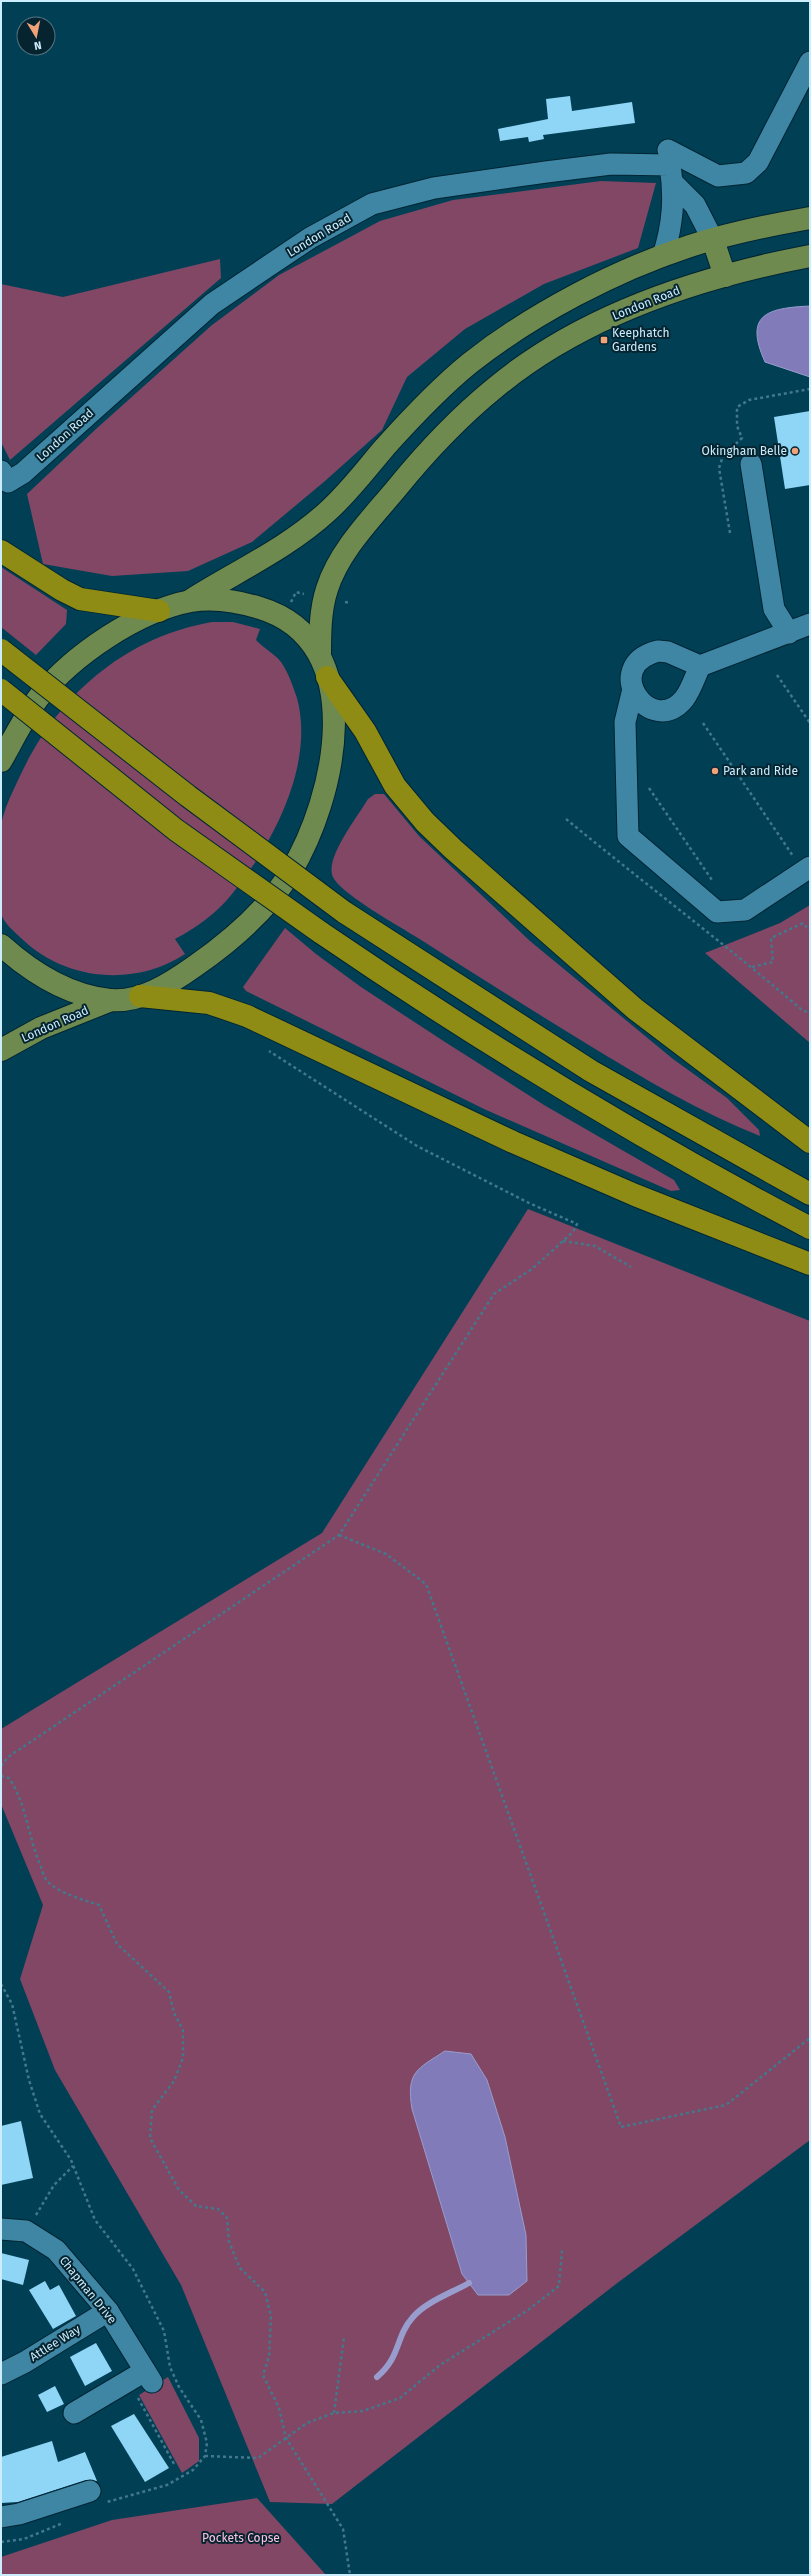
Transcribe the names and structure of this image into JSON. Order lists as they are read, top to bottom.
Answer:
{
  "streets": {
    "main road": ["London Road"],
    "street": ["Chapman Drive", "Attlee Way"]
  },
  "crossings": [
    ["Chapman Drive", "Attlee Way"]
  ],
  "parks": ["Pockets Copse"],
  "places": {
    "transit": ["Keephatch Gardens"],
    "other": ["Okingham Belle", "Park and Ride"]
  },
  "north": "bottom"
}
